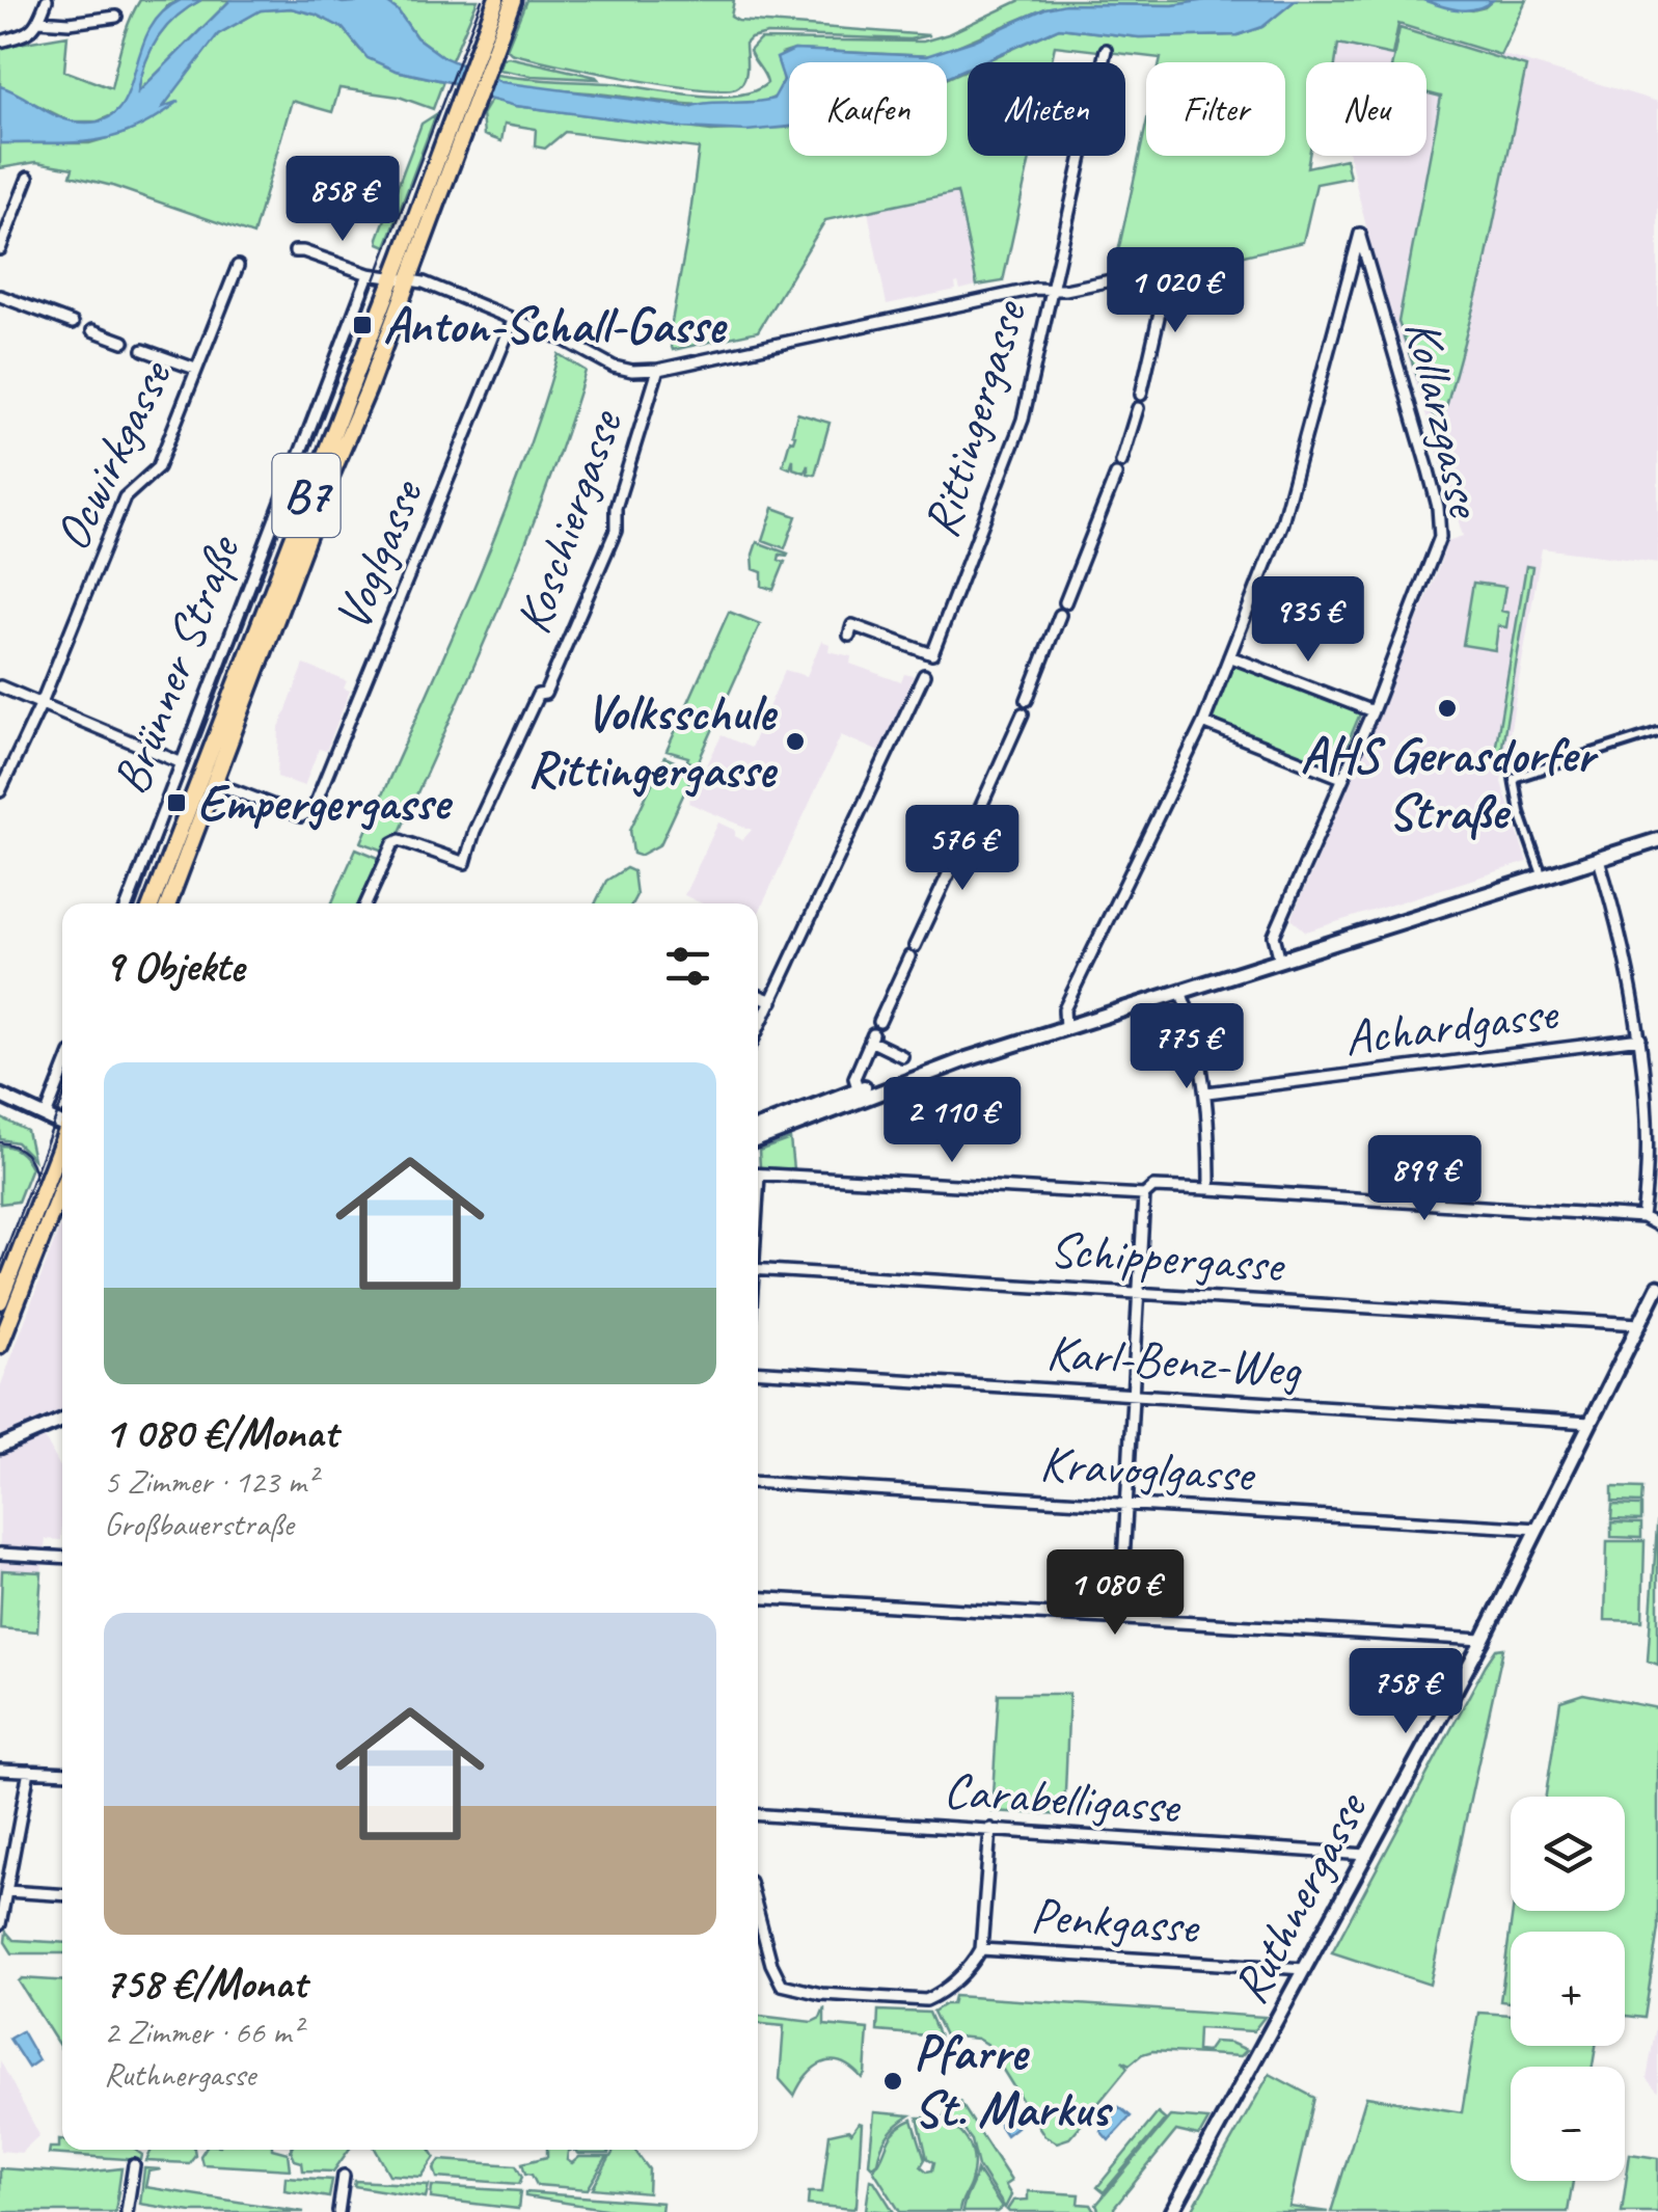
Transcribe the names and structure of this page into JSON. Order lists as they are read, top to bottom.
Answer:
{
  "streets": {
    "main road": ["B7", "Brünner Straße"],
    "street": [
      "Kollarzgasse",
      "Rittingergasse",
      "Ocwirkgasse",
      "Koschiergasse",
      "Voglgasse",
      "Achardgasse",
      "Schippergasse",
      "Karl-Benz-Weg",
      "Kravoglgasse",
      "Carabelligasse",
      "Ruthnergasse",
      "Penkgasse"
    ]
  },
  "crossings": [
    ["Voglgasse", "Brünner Straße"],
    ["Schippergasse", "Ruthnergasse"],
    ["Karl-Benz-Weg", "Ruthnergasse"],
    ["Kravoglgasse", "Ruthnergasse"],
    ["Carabelligasse", "Ruthnergasse"],
    ["Ruthnergasse", "Penkgasse"]
  ],
  "places": {
    "transit": ["Anton-Schall-Gasse", "Empergergasse"],
    "other": ["AHS Gerasdorfer Straße", "Volksschule Rittingergasse", "Pfarre St. Markus"]
  },
  "page": {
    "chip": [
      "Kaufen",
      "Mieten",
      "Filter",
      "Neu"
    ],
    "price": [
      "858 €",
      "1 020 €",
      "935 €",
      "576 €",
      "775 €",
      "2 110 €",
      "899 €",
      "1 080 €",
      "758 €"
    ],
    "heading": "9 Objekte",
    "list": [
      {
        "name": "1 080 €/Monat",
        "note": "5 Zimmer · 123 m² · Großbauerstraße"
      },
      {
        "name": "758 €/Monat",
        "note": "2 Zimmer · 66 m² · Ruthnergasse"
      }
    ],
    "map_buttons": ["+", "−"]
  }
}
